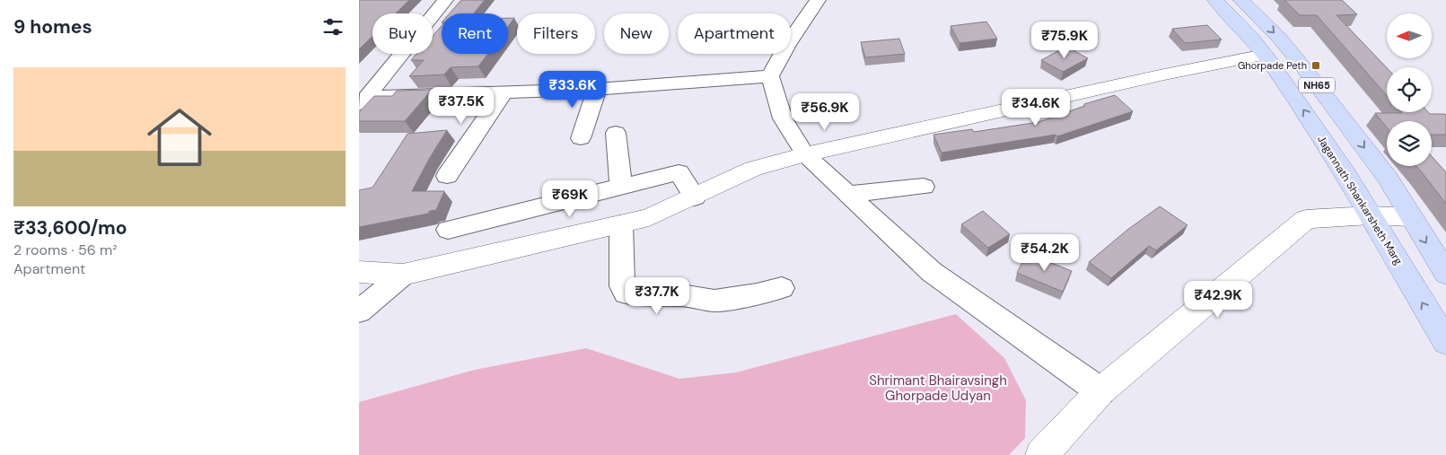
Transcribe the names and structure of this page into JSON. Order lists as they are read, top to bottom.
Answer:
{
  "streets": {
    "highway": ["NH65", "Jagannath Shankarsheth Marg"]
  },
  "parks": ["Shrimant Bhairavsingh Ghorpade Udyan"],
  "places": {
    "transit": ["Ghorpade Peth"]
  },
  "north": "left",
  "page": {
    "heading": "9 homes",
    "chip": [
      "Buy",
      "Rent",
      "Filters",
      "New",
      "Apartment"
    ],
    "price": [
      "₹75.9K",
      "₹33.6K",
      "₹37.5K",
      "₹34.6K",
      "₹56.9K",
      "₹69K",
      "₹54.2K",
      "₹37.7K",
      "₹42.9K"
    ],
    "list": [
      {
        "name": "₹33,600/mo",
        "note": "2 rooms · 56 m² · Apartment"
      }
    ]
  }
}
